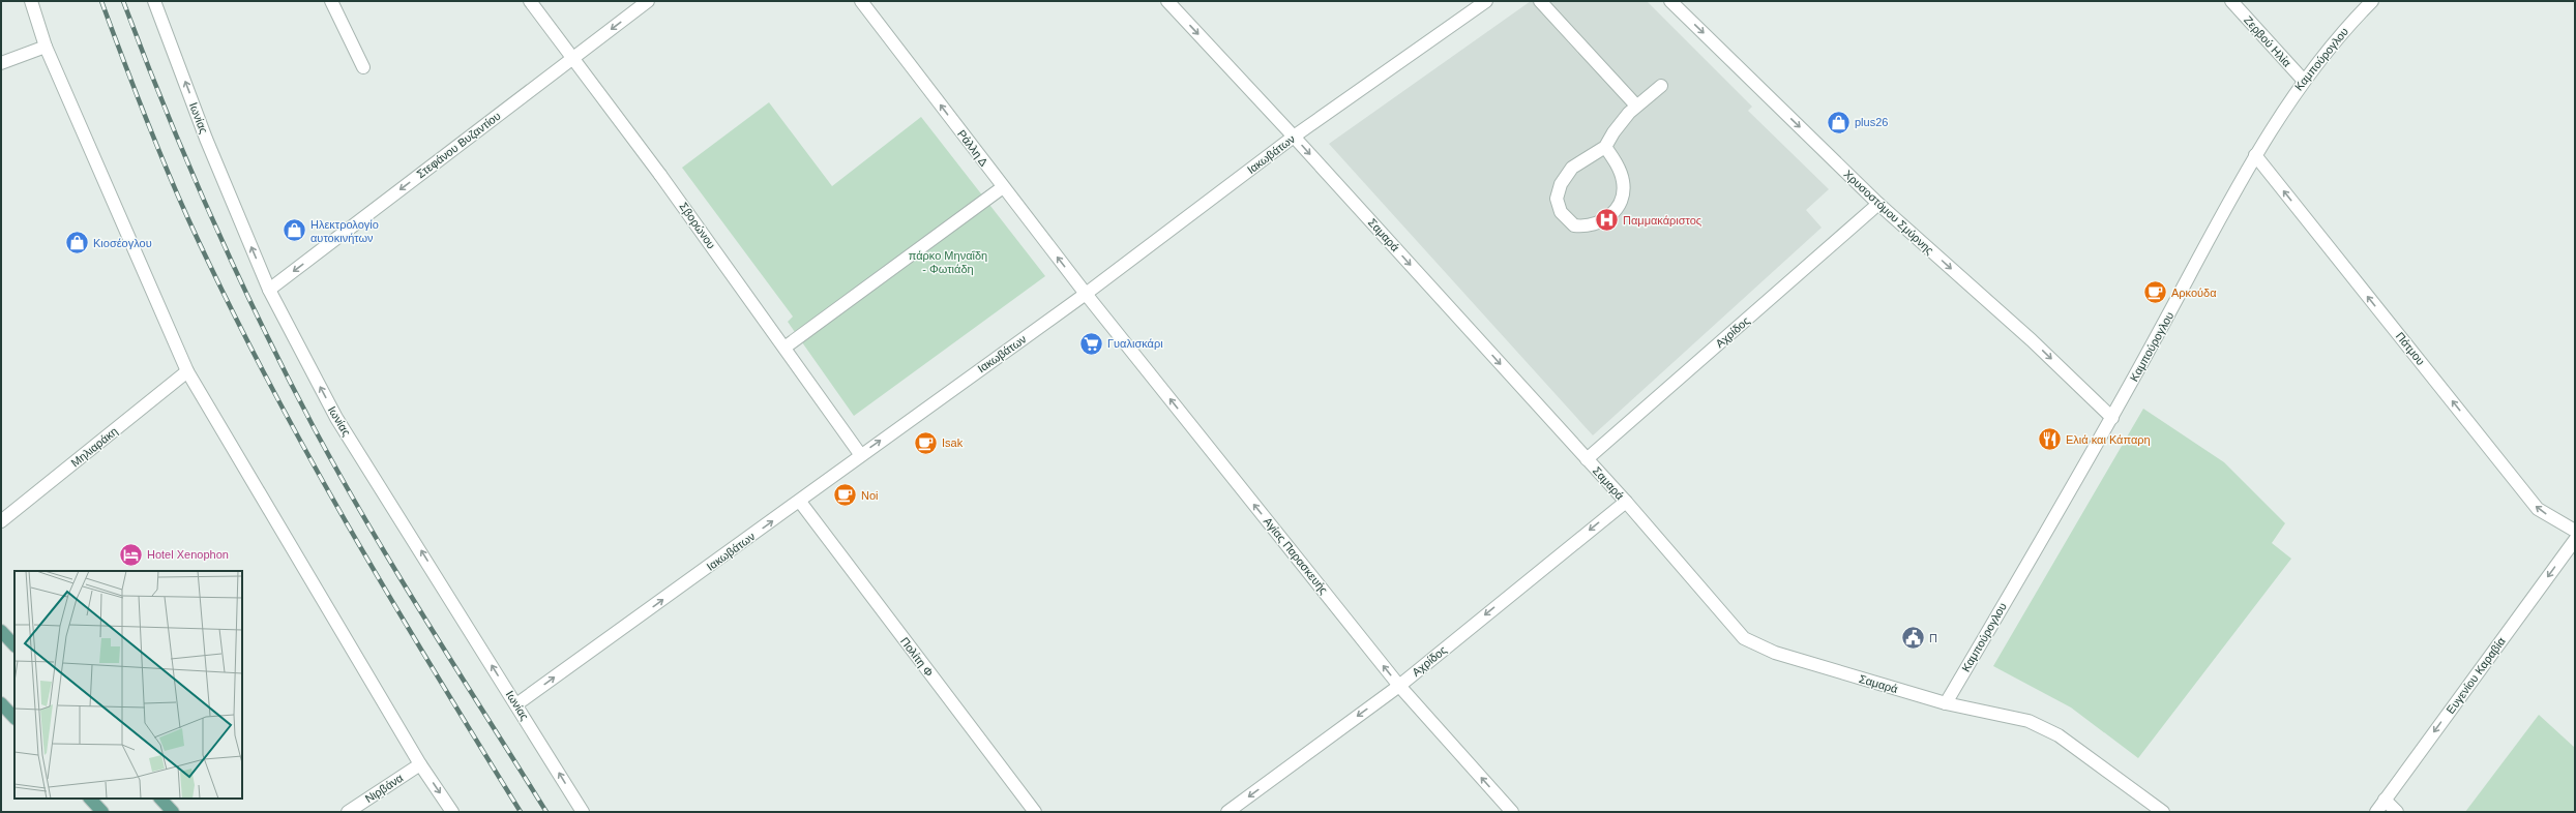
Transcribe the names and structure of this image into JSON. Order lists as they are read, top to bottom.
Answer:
{
  "streets": {
    "street": [
      "Ζερβού Ηλία",
      "Καμπούρογλου",
      "Ιωνίας",
      "Στεφάνου Βυζαντίου",
      "Ράλλη Δ",
      "Ιακωβάτων",
      "Χρυσοστόμου Σμύρνης",
      "Σβορώνου",
      "Σαμαρά",
      "Αχρίδος",
      "Πάτμου",
      "Μηλιαράκη",
      "Αγίας Παρασκευής",
      "Πολίτη Φ",
      "Ευγενίου Καραβία",
      "Νιρβάνα"
    ]
  },
  "crossings": [
    ["Ζερβού Ηλία", "Καμπούρογλου"],
    ["Καμπούρογλου", "Χρυσοστόμου Σμύρνης"],
    ["Καμπούρογλου", "Σαμαρά"],
    ["Καμπούρογλου", "Πάτμου"],
    ["Ιωνίας", "Στεφάνου Βυζαντίου"],
    ["Ιωνίας", "Ιακωβάτων"],
    ["Στεφάνου Βυζαντίου", "Σβορώνου"],
    ["Ράλλη Δ", "Ιακωβάτων"],
    ["Ράλλη Δ", "Αγίας Παρασκευής"],
    ["Ιακωβάτων", "Σβορώνου"],
    ["Ιακωβάτων", "Σαμαρά"],
    ["Ιακωβάτων", "Αγίας Παρασκευής"],
    ["Ιακωβάτων", "Πολίτη Φ"],
    ["Χρυσοστόμου Σμύρνης", "Αχρίδος"],
    ["Σαμαρά", "Αχρίδος"],
    ["Αχρίδος", "Αγίας Παρασκευής"]
  ],
  "one_way": [
    "Στεφάνου Βυζαντίου",
    "Ράλλη Δ",
    "Ιακωβάτων",
    "Χρυσοστόμου Σμύρνης",
    "Σαμαρά",
    "Αχρίδος",
    "Πάτμου",
    "Αγίας Παρασκευής",
    "Ευγενίου Καραβία"
  ],
  "parks": ["πάρκο Μηναΐδη - Φωτιάδη"],
  "places": {
    "shop": ["plus26", "Ηλεκτρολογίο αυτοκινήτων", "Κιοσέογλου"],
    "hospital": ["Παμμακάριστος"],
    "cafe": ["Αρκούδα", "Isak", "Noi"],
    "supermarket": ["Γυαλισκάρι"],
    "restaurant": ["Ελιά και Κάπαρη"],
    "hotel": ["Hotel Xenophon"],
    "public building": ["Π"]
  }
}
